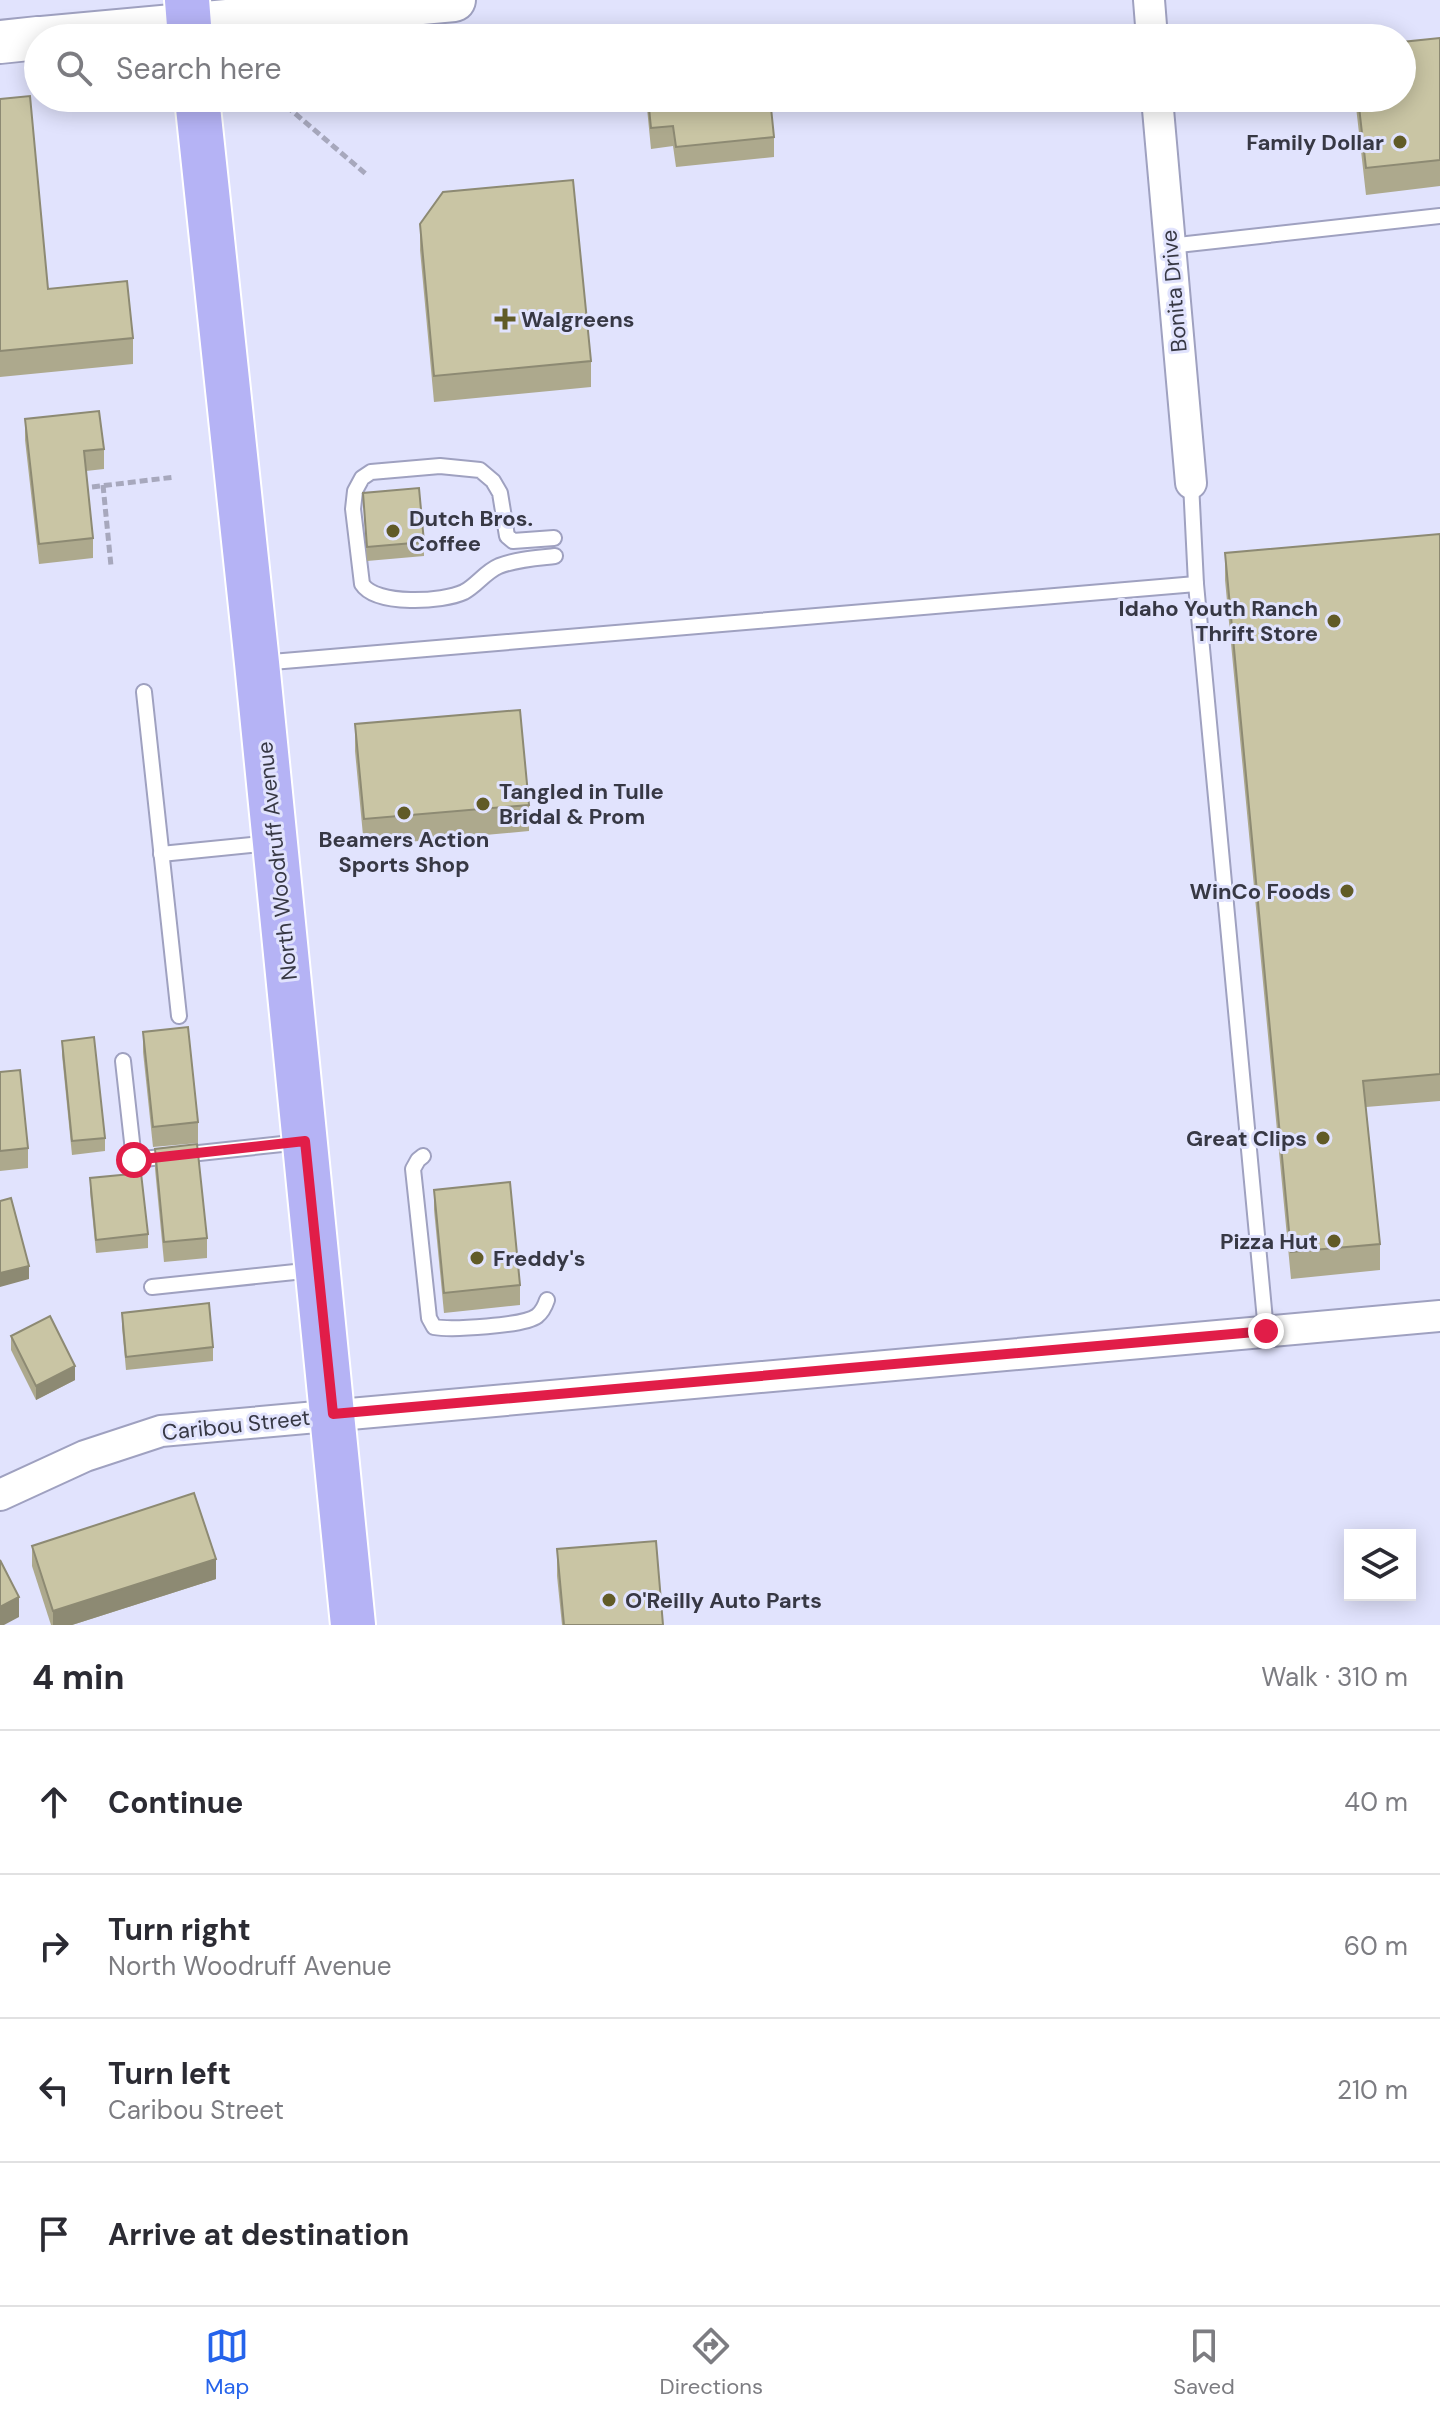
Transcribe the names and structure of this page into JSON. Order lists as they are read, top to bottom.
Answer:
{
  "streets": {
    "main road": ["North Woodruff Avenue"],
    "street": ["Bonita Drive", "Caribou Street"]
  },
  "crossings": [
    ["North Woodruff Avenue", "Caribou Street"]
  ],
  "places": {
    "other": [
      "Family Dollar",
      "Dutch Bros. Coffee",
      "Idaho Youth Ranch Thrift Store",
      "Tangled in Tulle Bridal & Prom",
      "Beamers Action Sports Shop",
      "WinCo Foods",
      "Great Clips",
      "Pizza Hut",
      "Freddy's",
      "O'Reilly Auto Parts"
    ],
    "health": ["Walgreens"]
  },
  "page": {
    "search": "Search here",
    "heading": ["4 min", "Walk · 310 m"],
    "list": [
      ["Continue", "40 m"],
      ["Turn right", "North Woodruff Avenue", "60 m"],
      ["Turn left", "Caribou Street", "210 m"],
      "Arrive at destination"
    ],
    "nav": ["Map", "Directions", "Saved"]
  }
}
